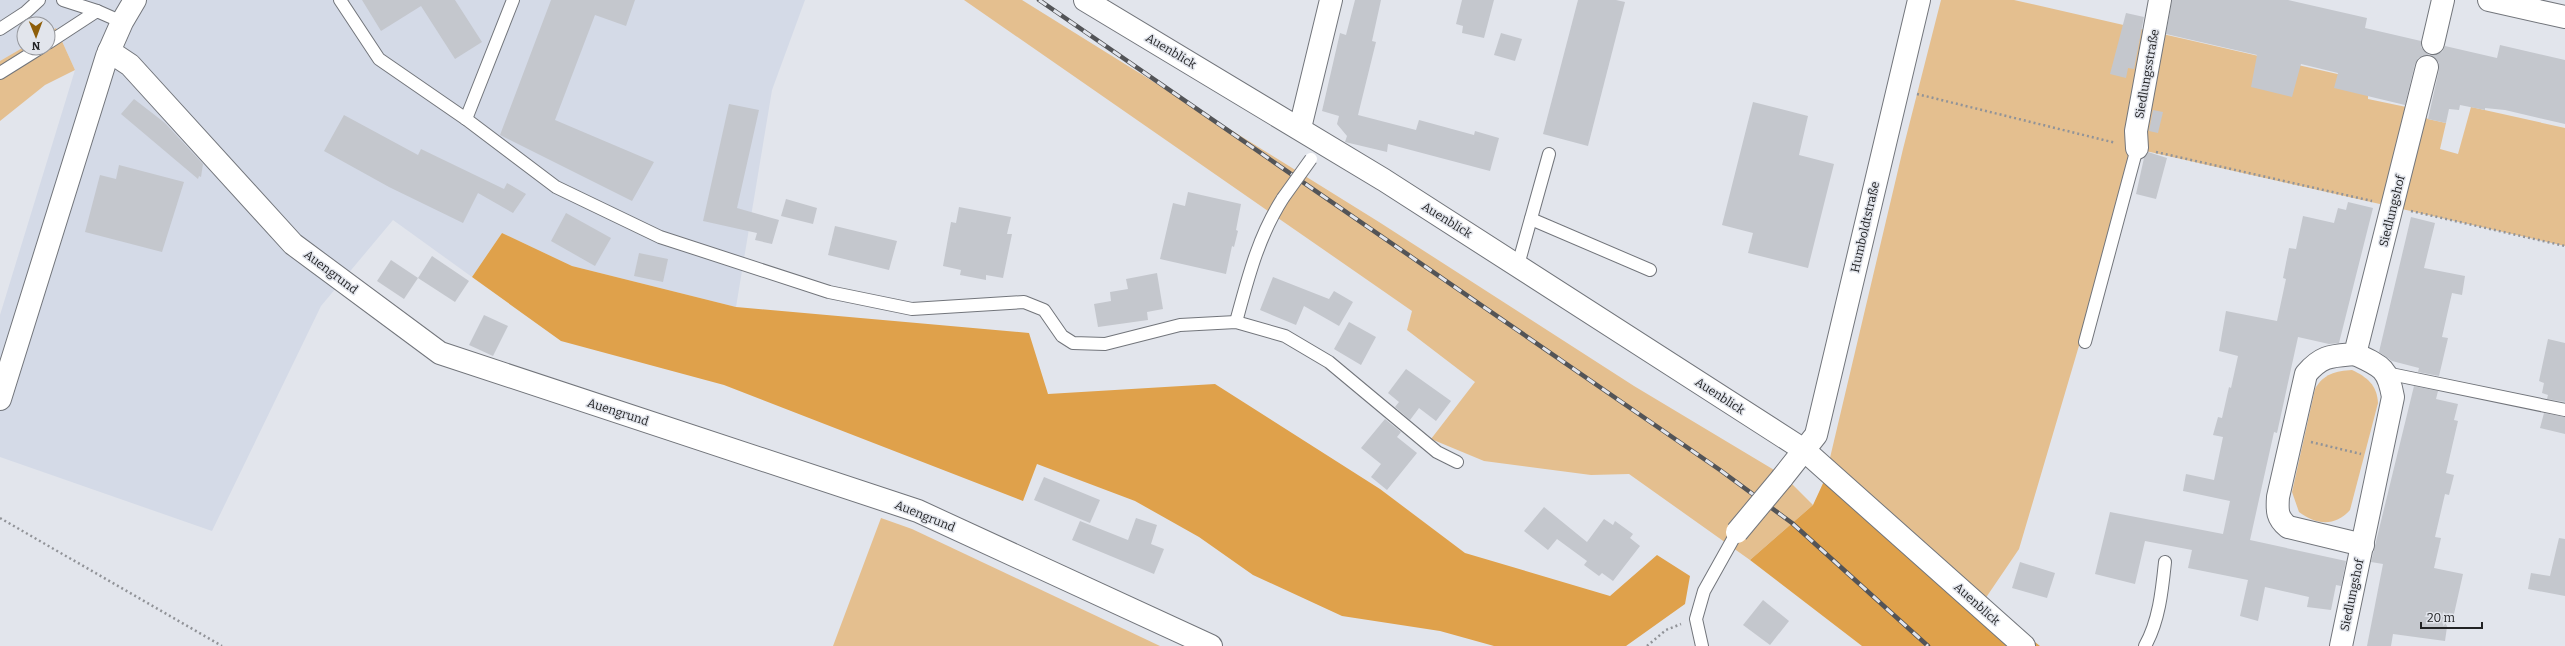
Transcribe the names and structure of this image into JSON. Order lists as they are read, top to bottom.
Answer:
{
  "streets": {
    "street": [
      "Auenblick",
      "Siedlungsstraße",
      "Siedlungshof",
      "Humboldtstraße",
      "Auengrund"
    ]
  },
  "crossings": [
    ["Auenblick", "Humboldtstraße"]
  ],
  "scale_bar": "20 m",
  "north": "bottom"
}
